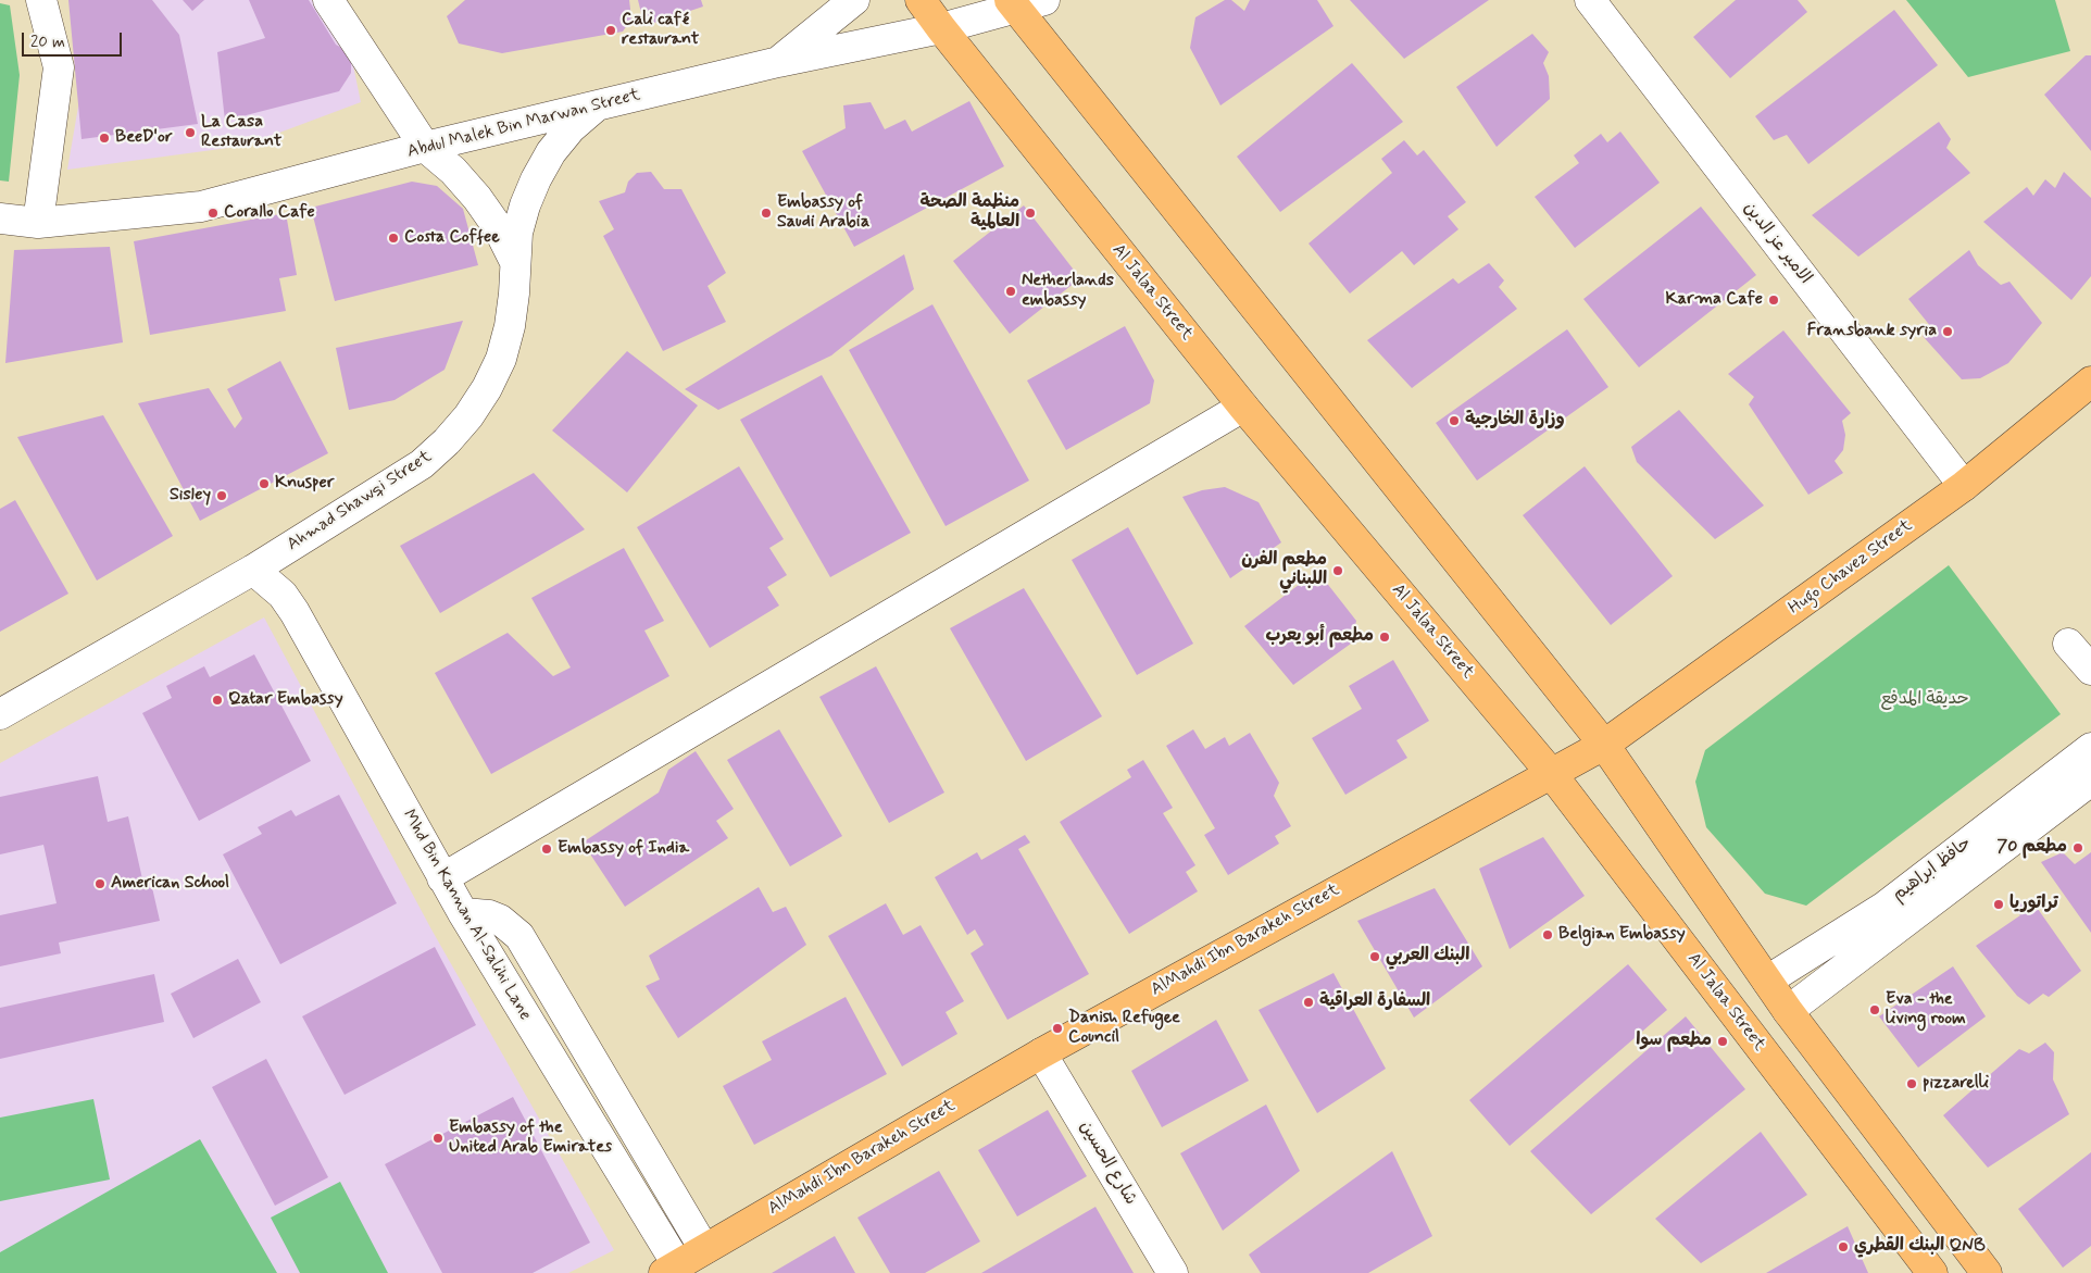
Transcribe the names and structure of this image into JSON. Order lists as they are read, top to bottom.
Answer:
{
  "streets": {
    "main road": ["Al Jalaa Street", "Hugo Chavez Street", "AlMahdi Ibn Barakeh Street"],
    "street": [
      "Abdul Malek Bin Marwan Street",
      "الامير عز الدين",
      "Ahmad Shawqi Street",
      "حافظ ابراهيم",
      "Mhd Bin Kannan Al-Salihi Lane",
      "شارع الحسين"
    ]
  },
  "crossings": [
    ["Abdul Malek Bin Marwan Street", "Al Jalaa Street"],
    ["Abdul Malek Bin Marwan Street", "Ahmad Shawqi Street"],
    ["الامير عز الدين", "Hugo Chavez Street"],
    ["Al Jalaa Street", "AlMahdi Ibn Barakeh Street"],
    ["Ahmad Shawqi Street", "Mhd Bin Kannan Al-Salihi Lane"],
    ["Hugo Chavez Street", "AlMahdi Ibn Barakeh Street"],
    ["Mhd Bin Kannan Al-Salihi Lane", "AlMahdi Ibn Barakeh Street"],
    ["AlMahdi Ibn Barakeh Street", "شارع الحسين"]
  ],
  "parks": ["حديقة المدفع"],
  "places": [
    "Cali café restaurant",
    "La Casa Restaurant",
    "BeeD'or",
    "Corallo Cafe",
    "Embassy of Saudi Arabia",
    "منظمة الصحة العالمية",
    "Costa Coffee",
    "Netherlands embassy",
    "Karma Cafe",
    "Fransbank syria",
    "وزارة الخارجية",
    "Knusper",
    "Sisley",
    "مطعم الفرن اللبناني",
    "مطعم أبو يعرب",
    "Qatar Embassy",
    "مطعم 70",
    "Embassy of India",
    "American School",
    "تراتوريا",
    "Belgian Embassy",
    "البنك العربي",
    "السفارة العراقية",
    "Eva - the living room",
    "Danish Refugee Council",
    "مطعم سوا",
    "pizzarelli",
    "Embassy of the United Arab Emirates",
    "البنك القطري QNB"
  ],
  "scale_bar": "20 m"
}
